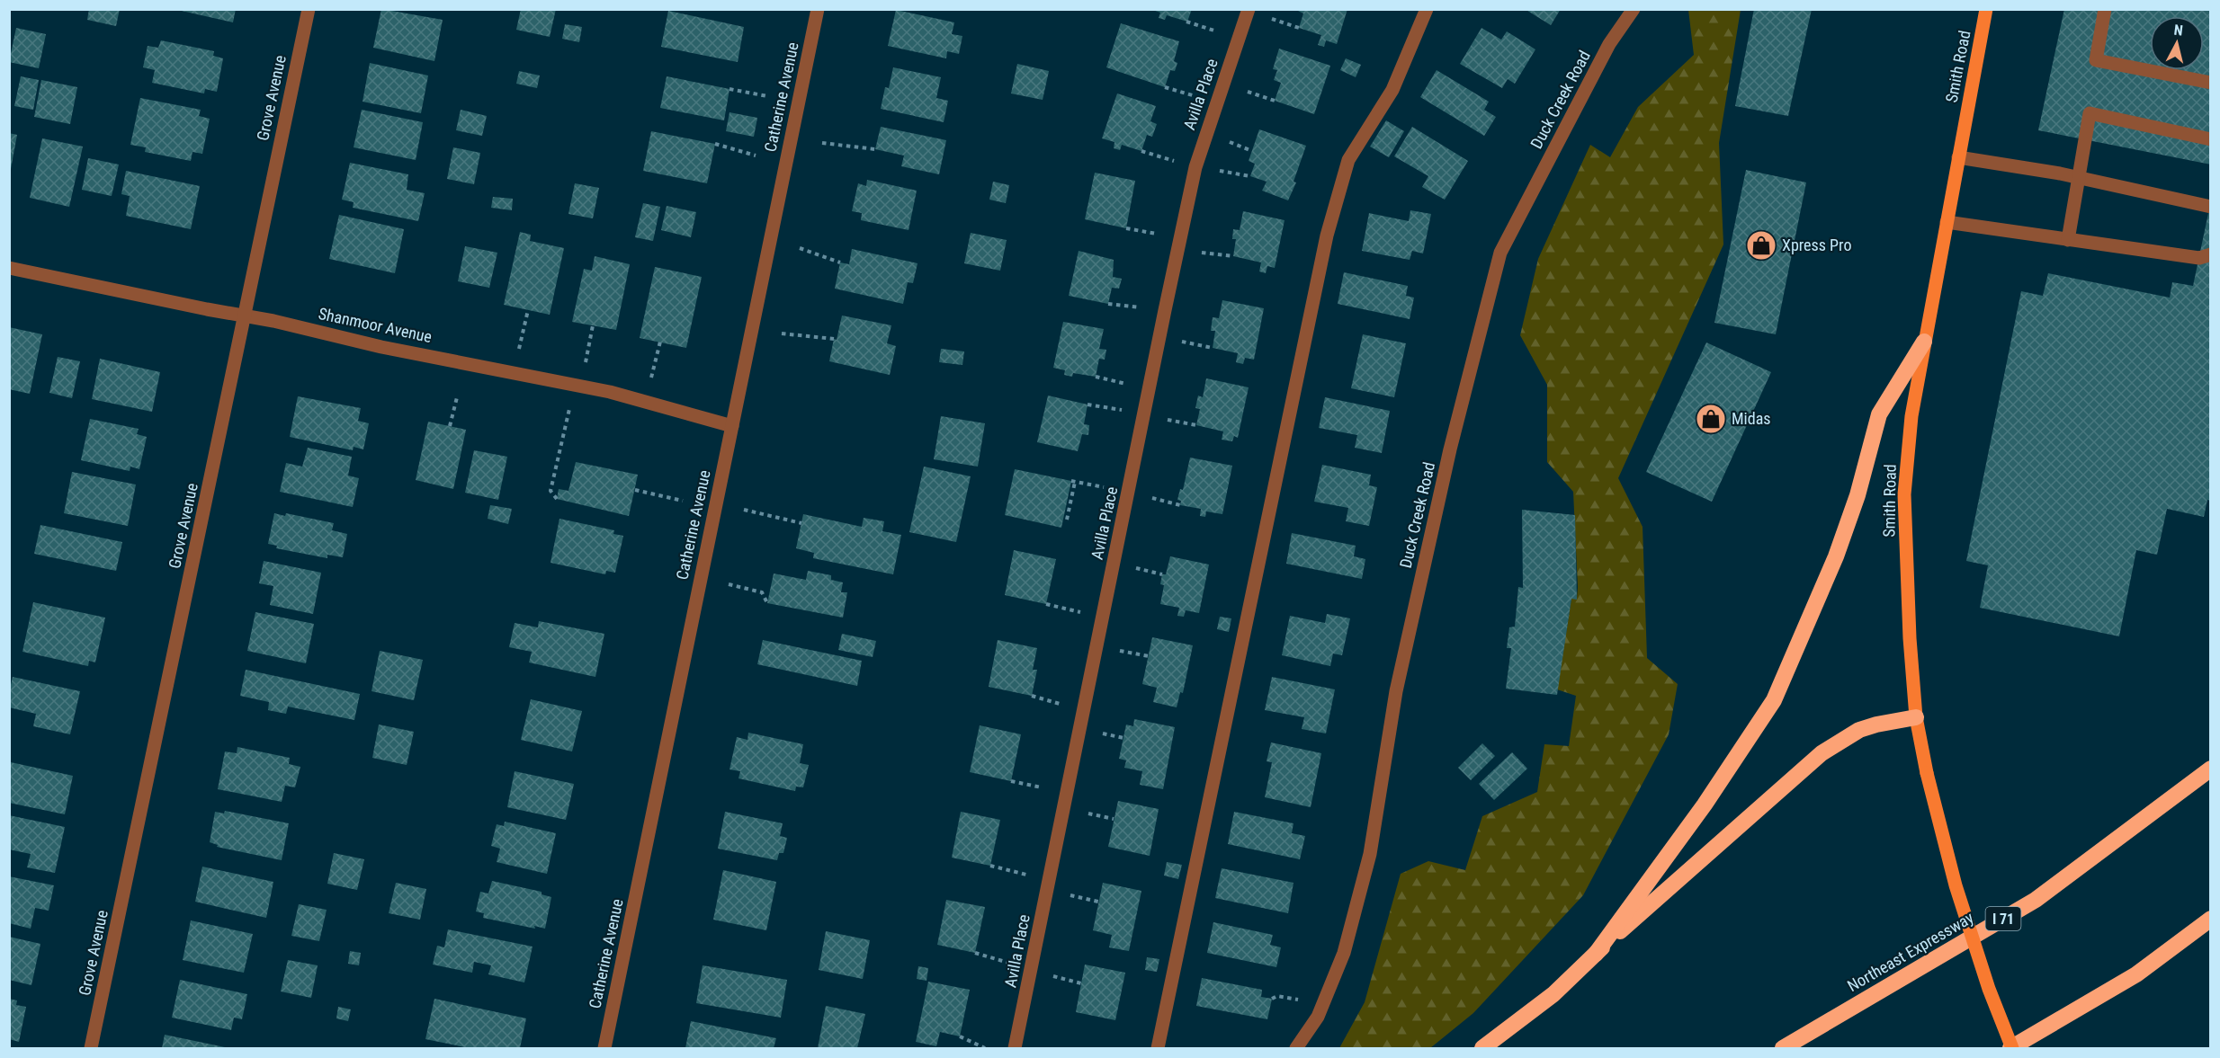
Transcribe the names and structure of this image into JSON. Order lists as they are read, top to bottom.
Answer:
{
  "streets": {
    "highway": ["I 71", "Northeast Expressway"],
    "main road": ["Smith Road"],
    "street": [
      "Avilla Place",
      "Catherine Avenue",
      "Grove Avenue",
      "Duck Creek Road",
      "Shanmoor Avenue"
    ]
  },
  "crossings": [
    ["Catherine Avenue", "Shanmoor Avenue"],
    ["Grove Avenue", "Shanmoor Avenue"]
  ],
  "places": {
    "shop": ["Xpress Pro", "Midas"]
  },
  "north": "top"
}
